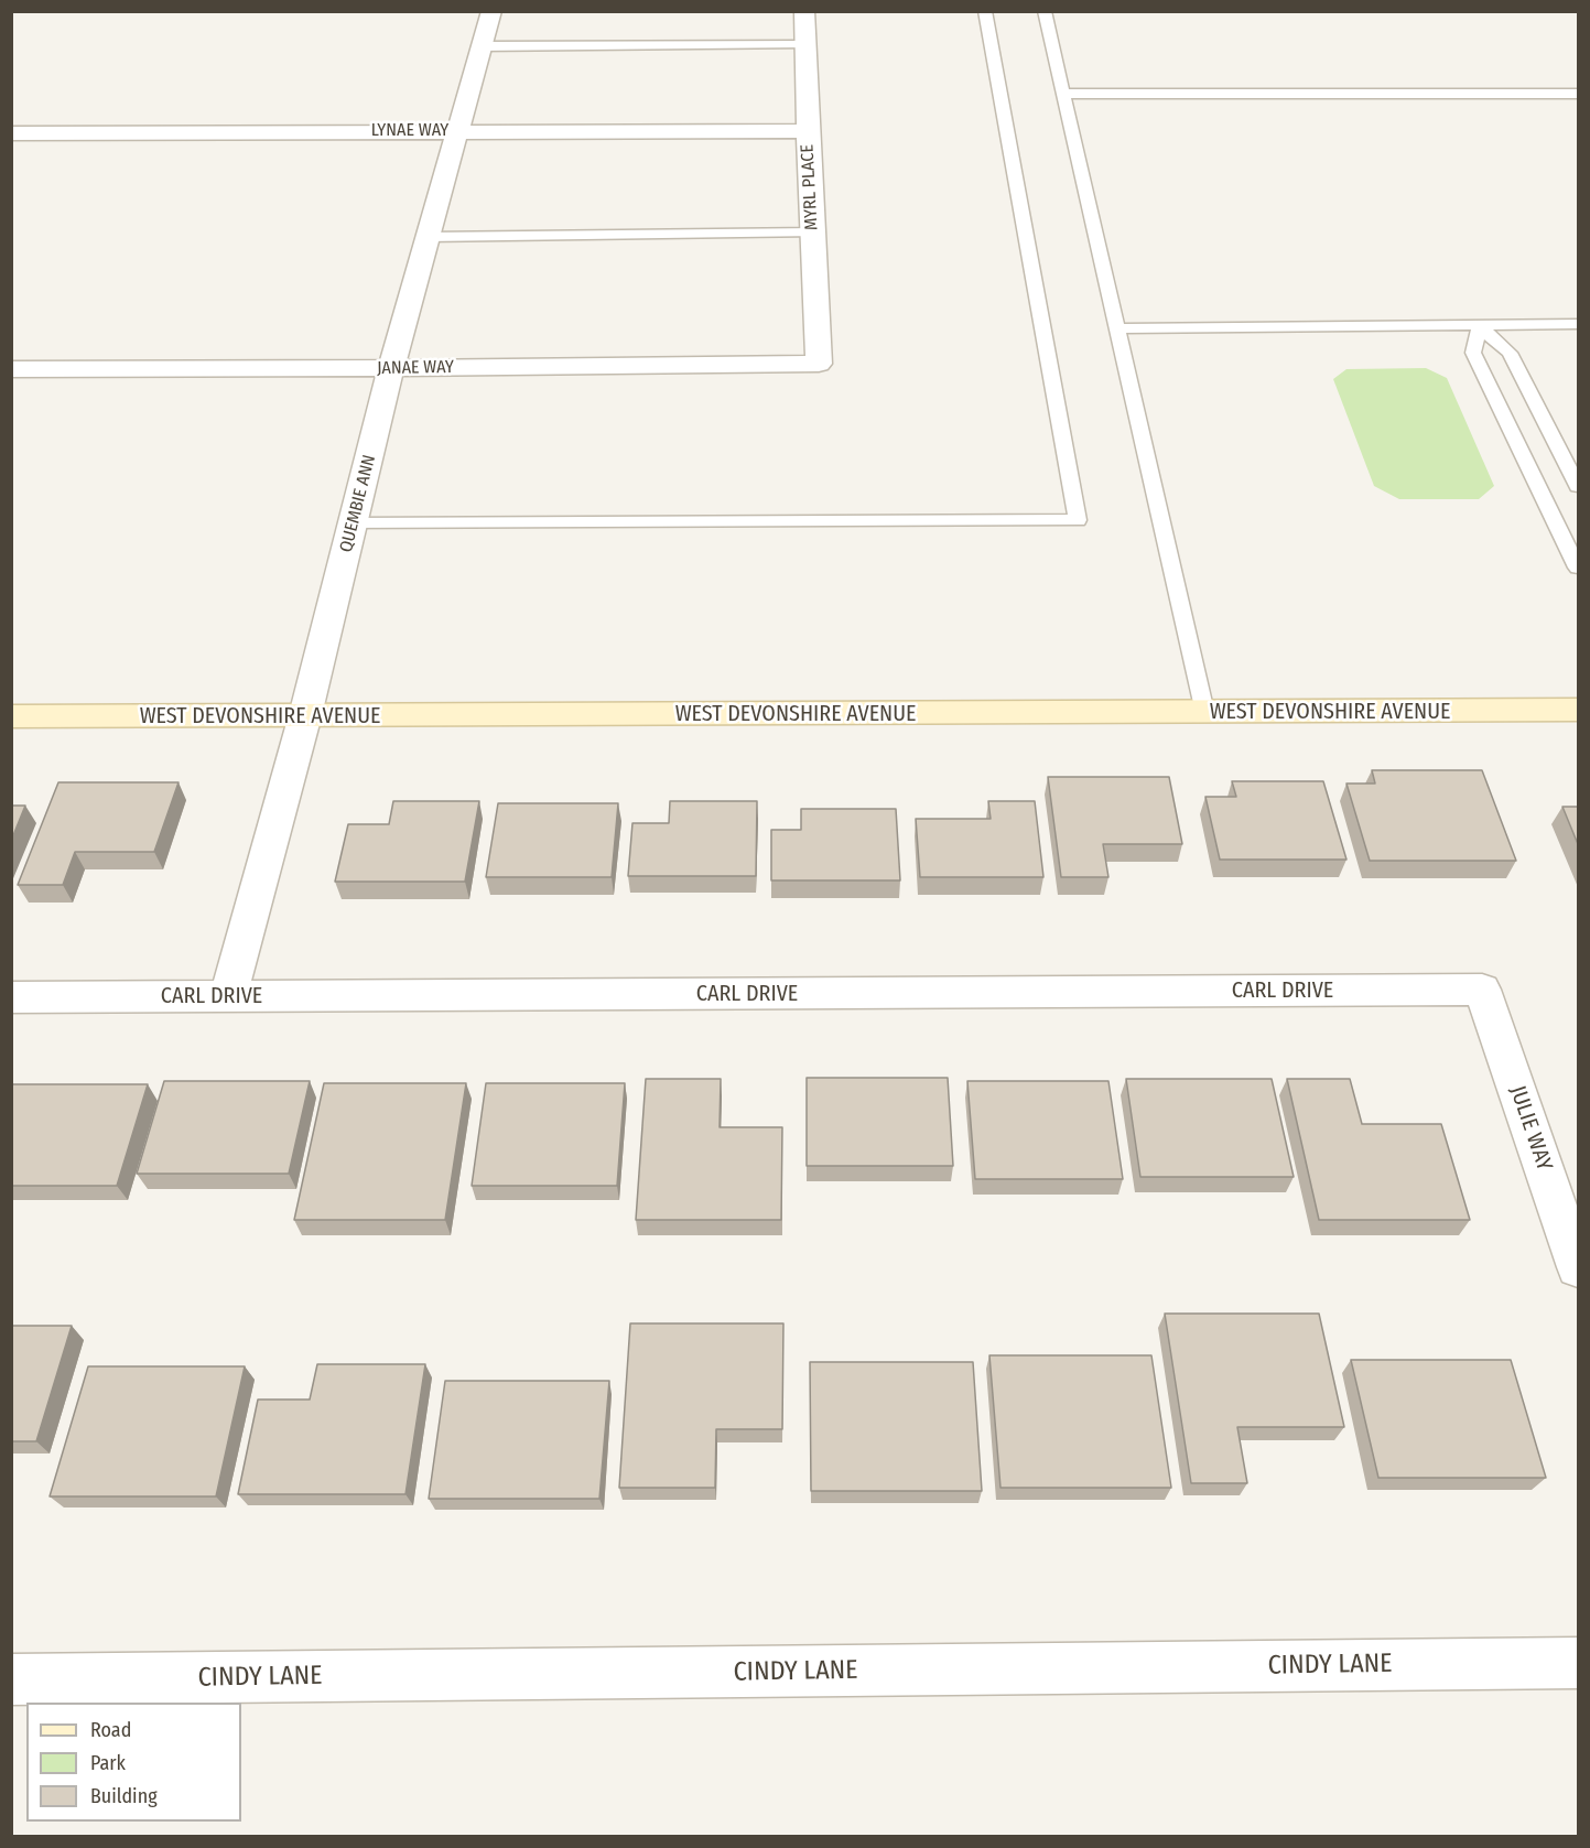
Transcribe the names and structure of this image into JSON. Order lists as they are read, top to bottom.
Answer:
{
  "streets": {
    "street": [
      "LYNAE WAY",
      "MYRL PLACE",
      "JANAE WAY",
      "QUEMBIE ANN",
      "WEST DEVONSHIRE AVENUE",
      "CARL DRIVE",
      "JULIE WAY",
      "CINDY LANE"
    ]
  },
  "crossings": [
    ["LYNAE WAY", "MYRL PLACE"],
    ["LYNAE WAY", "QUEMBIE ANN"],
    ["MYRL PLACE", "JANAE WAY"],
    ["JANAE WAY", "QUEMBIE ANN"],
    ["QUEMBIE ANN", "WEST DEVONSHIRE AVENUE"],
    ["QUEMBIE ANN", "CARL DRIVE"],
    ["CARL DRIVE", "JULIE WAY"]
  ],
  "legend": ["Road", "Park", "Building"]
}
